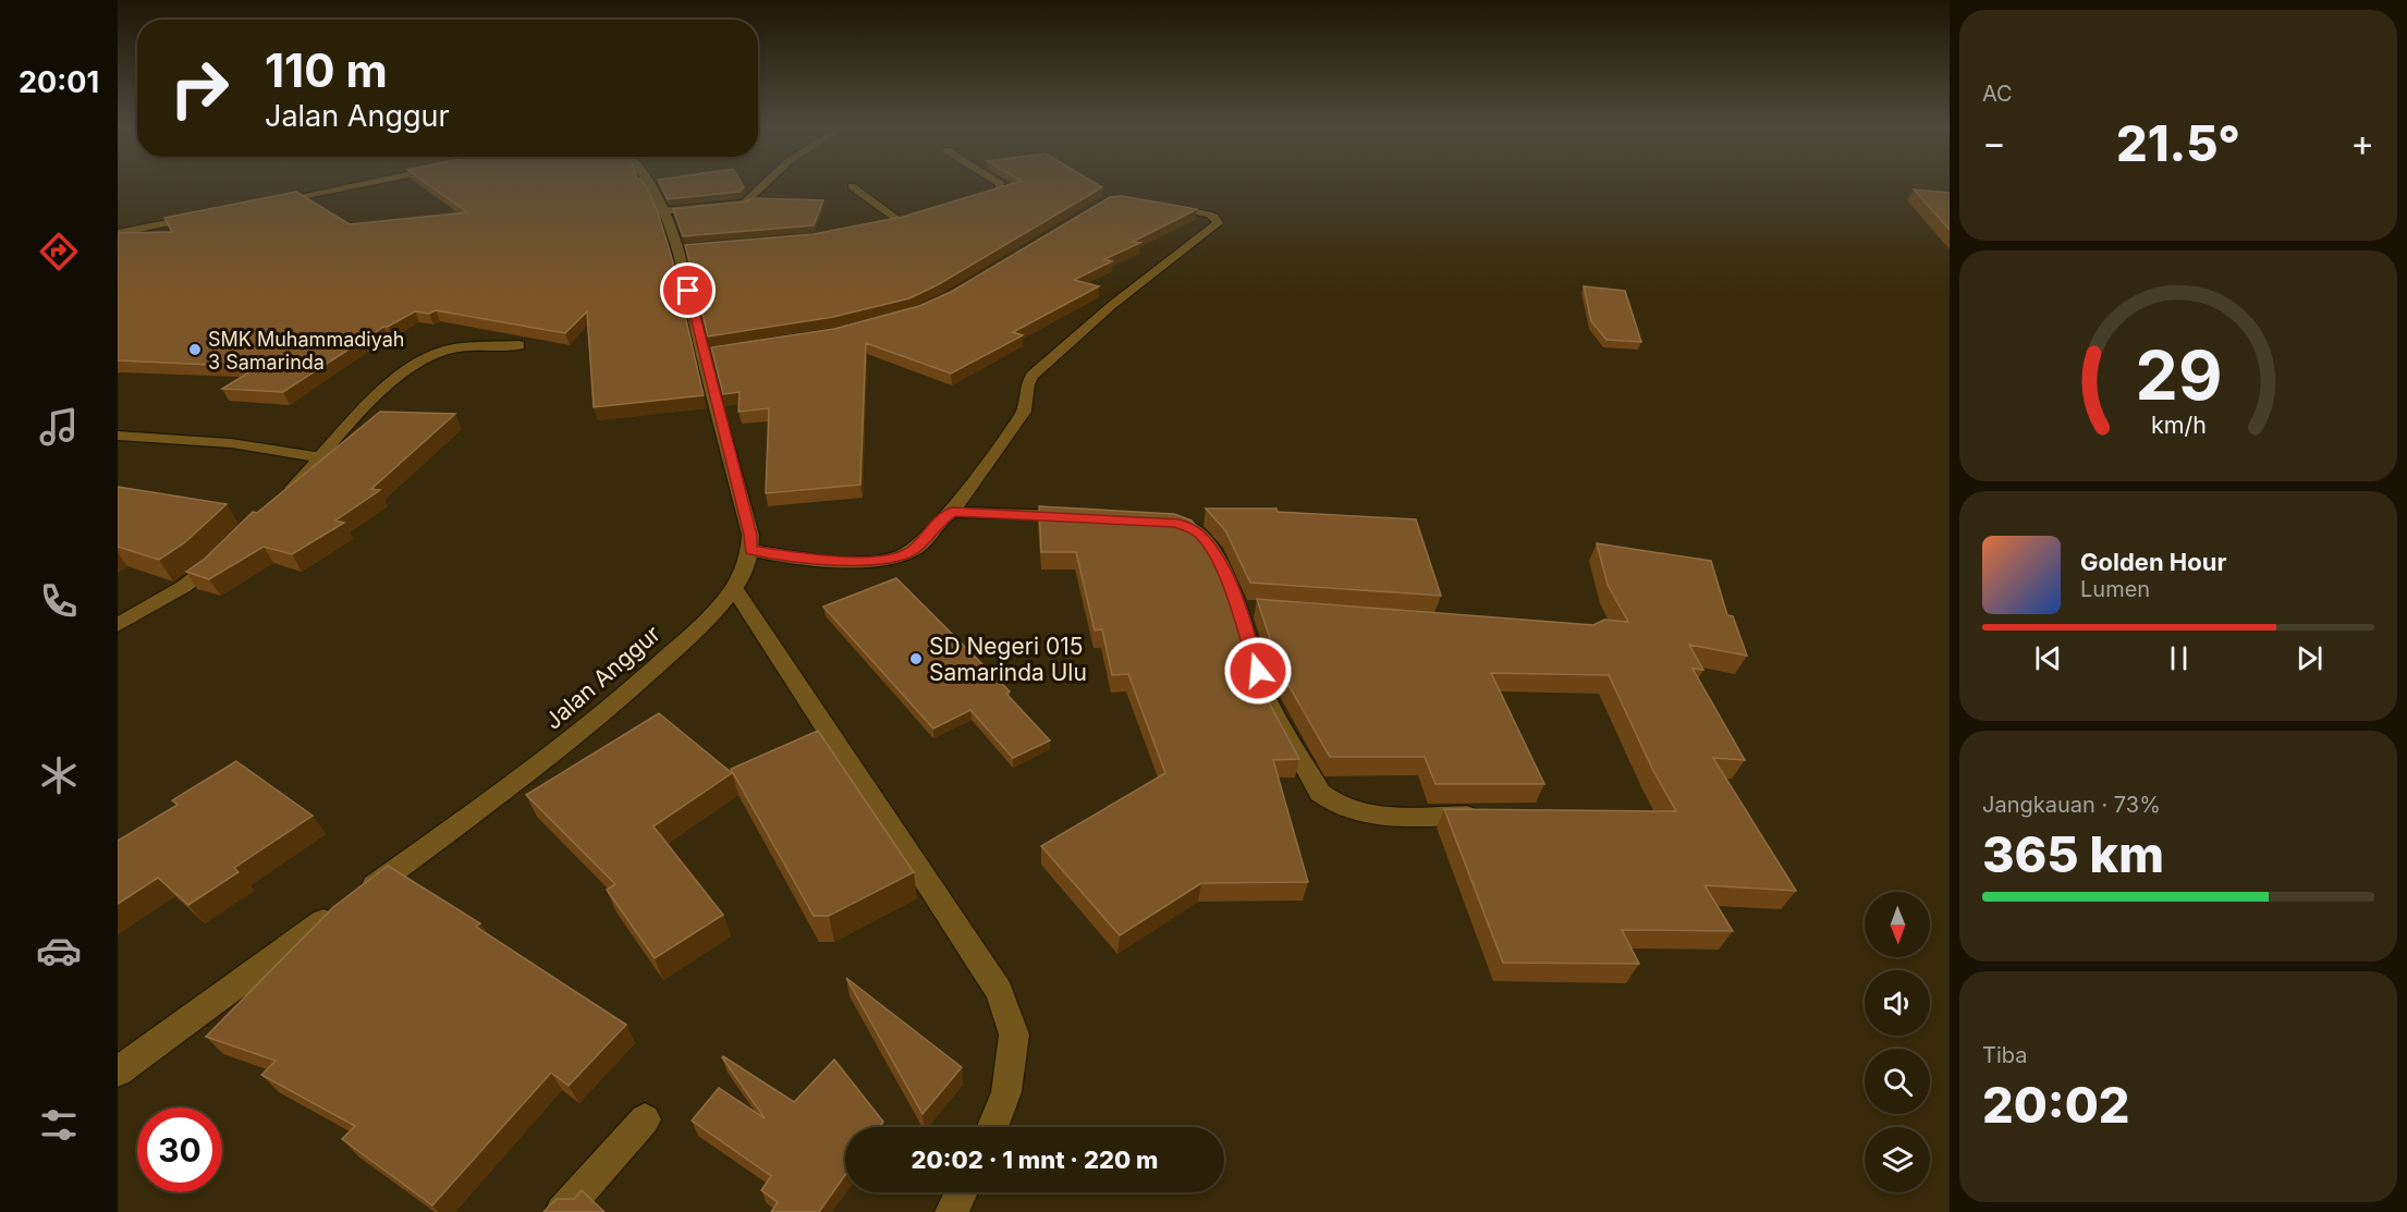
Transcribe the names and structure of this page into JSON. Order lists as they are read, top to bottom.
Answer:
{
  "streets": {
    "street": ["Jalan Anggur"]
  },
  "places": ["SMK Muhammadiyah 3 Samarinda", "SD Negeri 015 Samarinda Ulu"],
  "north": "bottom",
  "page": {
    "tabs": "20:01",
    "tile": [
      "AC",
      ["Jangkauan · 73%", "365 km"],
      ["Tiba", "20:02"]
    ],
    "turn": ["110 m", "Jalan Anggur"],
    "heat": ["−", "21.5°", "+"],
    "song": ["Golden Hour", "Lumen"],
    "limit": "30",
    "trip": "20:02 · 1 mnt · 220 m",
    "gauge": ["29", "km/h"]
  }
}
